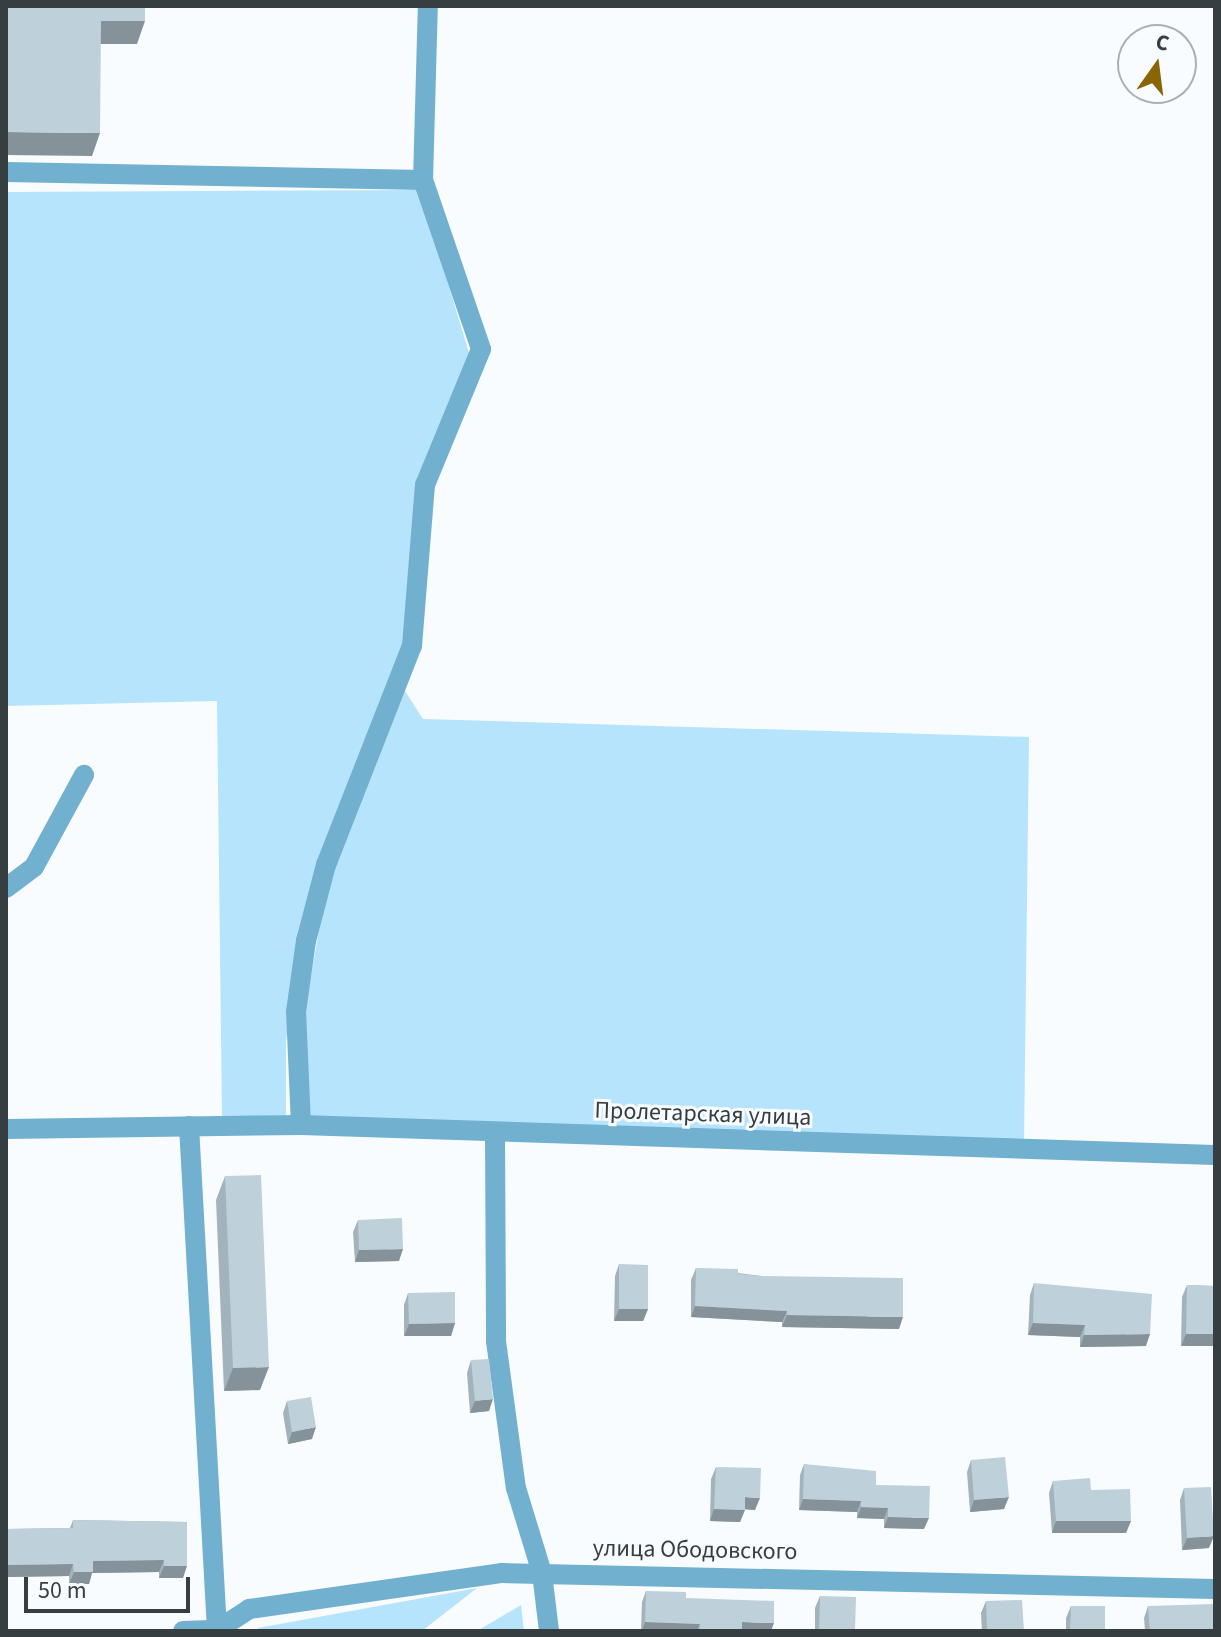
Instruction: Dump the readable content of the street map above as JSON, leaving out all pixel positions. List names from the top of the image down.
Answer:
{
  "streets": {
    "street": ["Пролетарская улица", "улица Ободовского"]
  },
  "scale_bar": "50 m",
  "north": "top"
}
